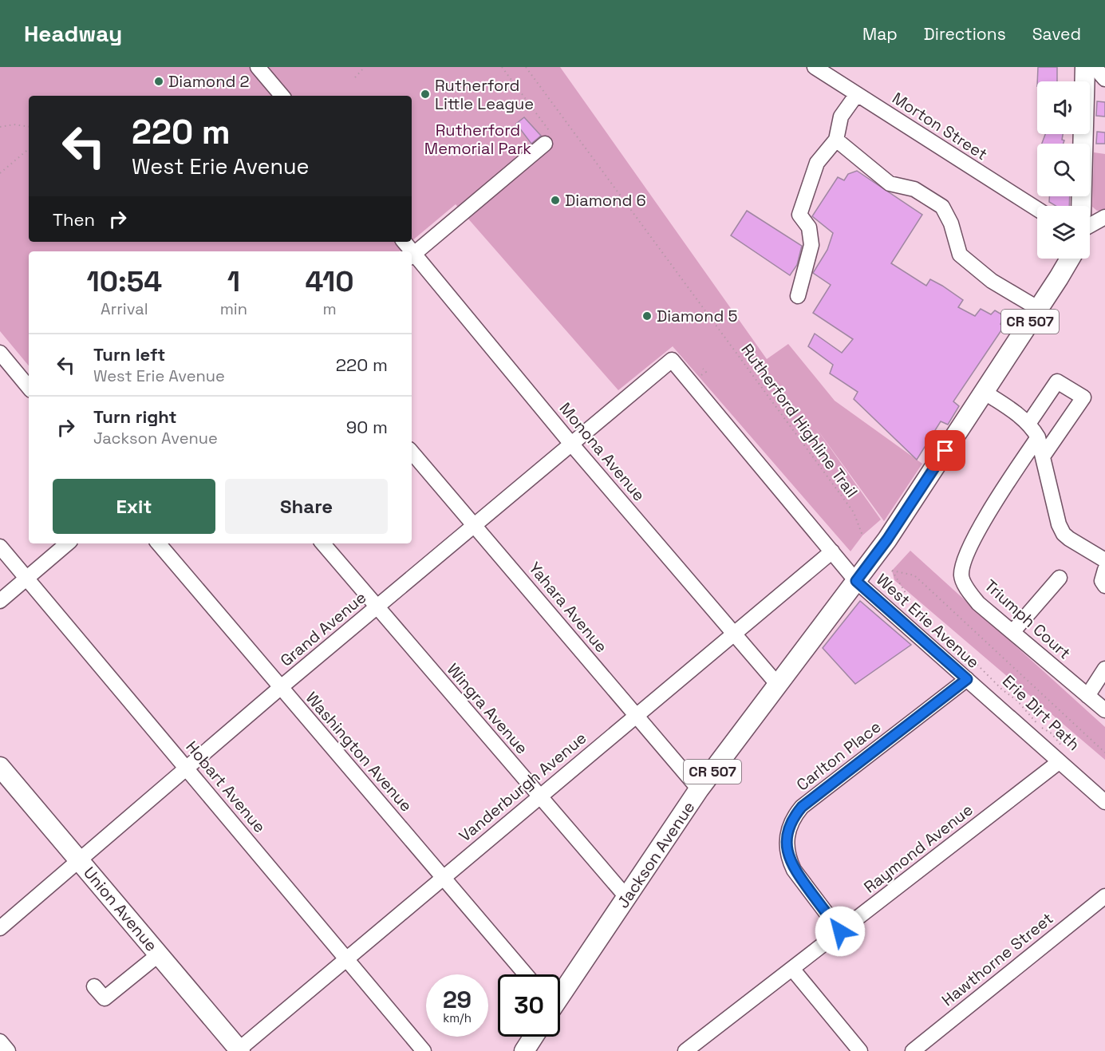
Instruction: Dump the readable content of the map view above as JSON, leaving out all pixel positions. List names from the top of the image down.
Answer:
{
  "streets": {
    "main road": ["CR 507", "Jackson Avenue", "Union Avenue"],
    "street": [
      "Morton Street",
      "Monona Avenue",
      "Yahara Avenue",
      "Triumph Court",
      "West Erie Avenue",
      "Grand Avenue",
      "Wingra Avenue",
      "Washington Avenue",
      "Carlton Place",
      "Hobart Avenue",
      "Vanderburgh Avenue",
      "Raymond Avenue",
      "Hawthorne Street"
    ],
    "path": ["Rutherford Highline Trail", "Erie Dirt Path"]
  },
  "crossings": [
    ["CR 507", "Jackson Avenue"],
    ["Monona Avenue", "Grand Avenue"],
    ["Monona Avenue", "Vanderburgh Avenue"],
    ["Monona Avenue", "Jackson Avenue"],
    ["Yahara Avenue", "Grand Avenue"],
    ["Yahara Avenue", "Vanderburgh Avenue"],
    ["Yahara Avenue", "Jackson Avenue"],
    ["West Erie Avenue", "Grand Avenue"],
    ["West Erie Avenue", "Carlton Place"],
    ["West Erie Avenue", "Vanderburgh Avenue"],
    ["West Erie Avenue", "Raymond Avenue"],
    ["West Erie Avenue", "Jackson Avenue"],
    ["Grand Avenue", "Wingra Avenue"],
    ["Grand Avenue", "Washington Avenue"],
    ["Grand Avenue", "Hobart Avenue"],
    ["Grand Avenue", "Union Avenue"],
    ["Wingra Avenue", "Vanderburgh Avenue"],
    ["Wingra Avenue", "Jackson Avenue"],
    ["Washington Avenue", "Vanderburgh Avenue"],
    ["Carlton Place", "Raymond Avenue"],
    ["Hobart Avenue", "Vanderburgh Avenue"],
    ["Vanderburgh Avenue", "Union Avenue"]
  ],
  "parks": ["Rutherford Memorial Park"],
  "places": [
    "Diamond 2",
    "Rutherford Little League",
    "Diamond 6",
    "Diamond 5"
  ],
  "page": {
    "header": "Headway",
    "nav": ["Map", "Directions", "Saved"],
    "turn": ["220 m", "West Erie Avenue"],
    "then": "Then",
    "eta": [
      "10:54",
      "Arrival",
      "1",
      "min",
      "410",
      "m"
    ],
    "list": [
      {
        "name": "Turn left",
        "note": "West Erie Avenue",
        "value": "220 m"
      },
      {
        "name": "Turn right",
        "note": "Jackson Avenue",
        "value": "90 m"
      }
    ],
    "buttons": ["Exit", "Share"],
    "speed": "29 km/h",
    "limit": "30"
  }
}
